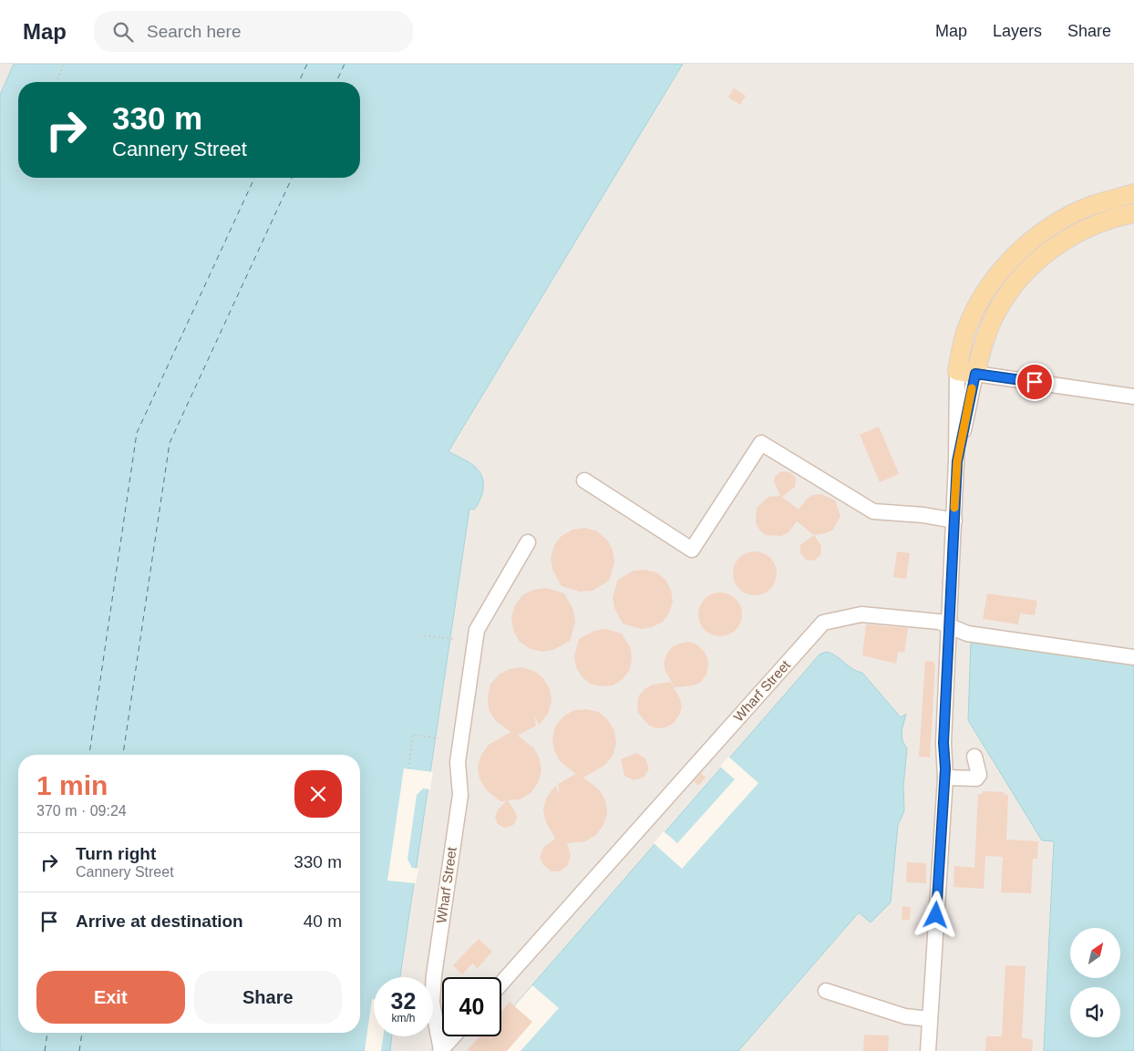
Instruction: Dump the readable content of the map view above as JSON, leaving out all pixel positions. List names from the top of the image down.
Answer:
{
  "streets": {
    "street": ["Wharf Street"]
  },
  "north": "top right",
  "page": {
    "header": "Map",
    "search": "Search here",
    "nav": ["Map", "Layers", "Share"],
    "turn": ["330 m", "Cannery Street"],
    "heading": ["1 min", "370 m · 09:24"],
    "list": [
      {
        "name": "Turn right",
        "note": "Cannery Street",
        "value": "330 m"
      },
      {
        "name": "Arrive at destination",
        "value": "40 m"
      }
    ],
    "buttons": ["Exit", "Share"],
    "speed": "32 km/h",
    "limit": "40"
  }
}
